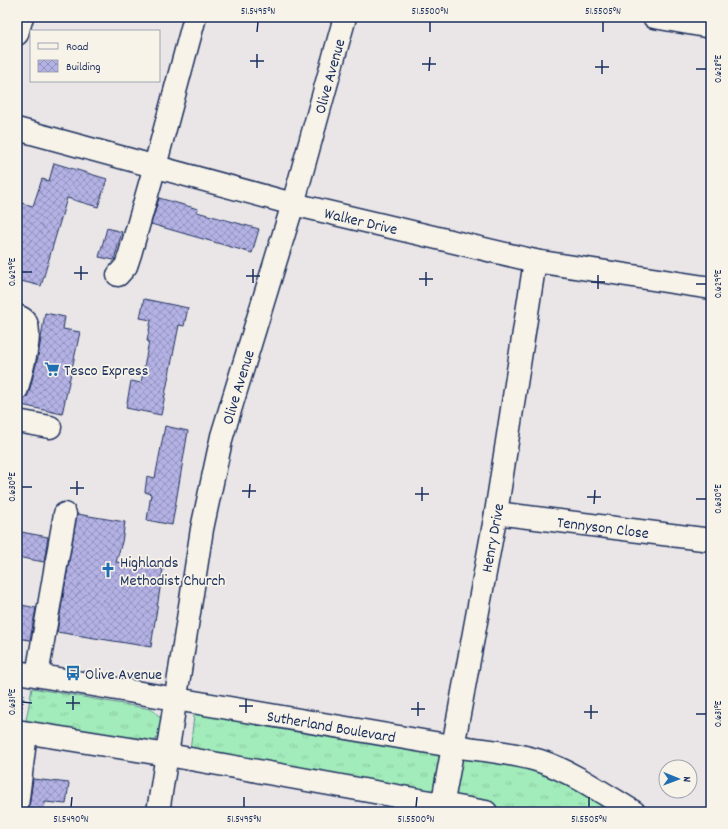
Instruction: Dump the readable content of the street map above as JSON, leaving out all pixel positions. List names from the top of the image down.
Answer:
{
  "streets": {
    "street": [
      "Olive Avenue",
      "Walker Drive",
      "Tennyson Close",
      "Henry Drive",
      "Sutherland Boulevard"
    ]
  },
  "crossings": [
    ["Olive Avenue", "Walker Drive"],
    ["Olive Avenue", "Sutherland Boulevard"],
    ["Walker Drive", "Henry Drive"],
    ["Tennyson Close", "Henry Drive"],
    ["Henry Drive", "Sutherland Boulevard"]
  ],
  "places": {
    "supermarket": ["Tesco Express"],
    "church": ["Highlands Methodist Church"],
    "bus stop": ["Olive Avenue"]
  },
  "legend": ["Road", "Building"],
  "north": "right",
  "coordinates": [
    "51.5495°N",
    "51.5500°N",
    "51.5505°N",
    "0.628°E",
    "0.629°E",
    "0.630°E",
    "0.631°E",
    "51.5490°N"
  ]
}
